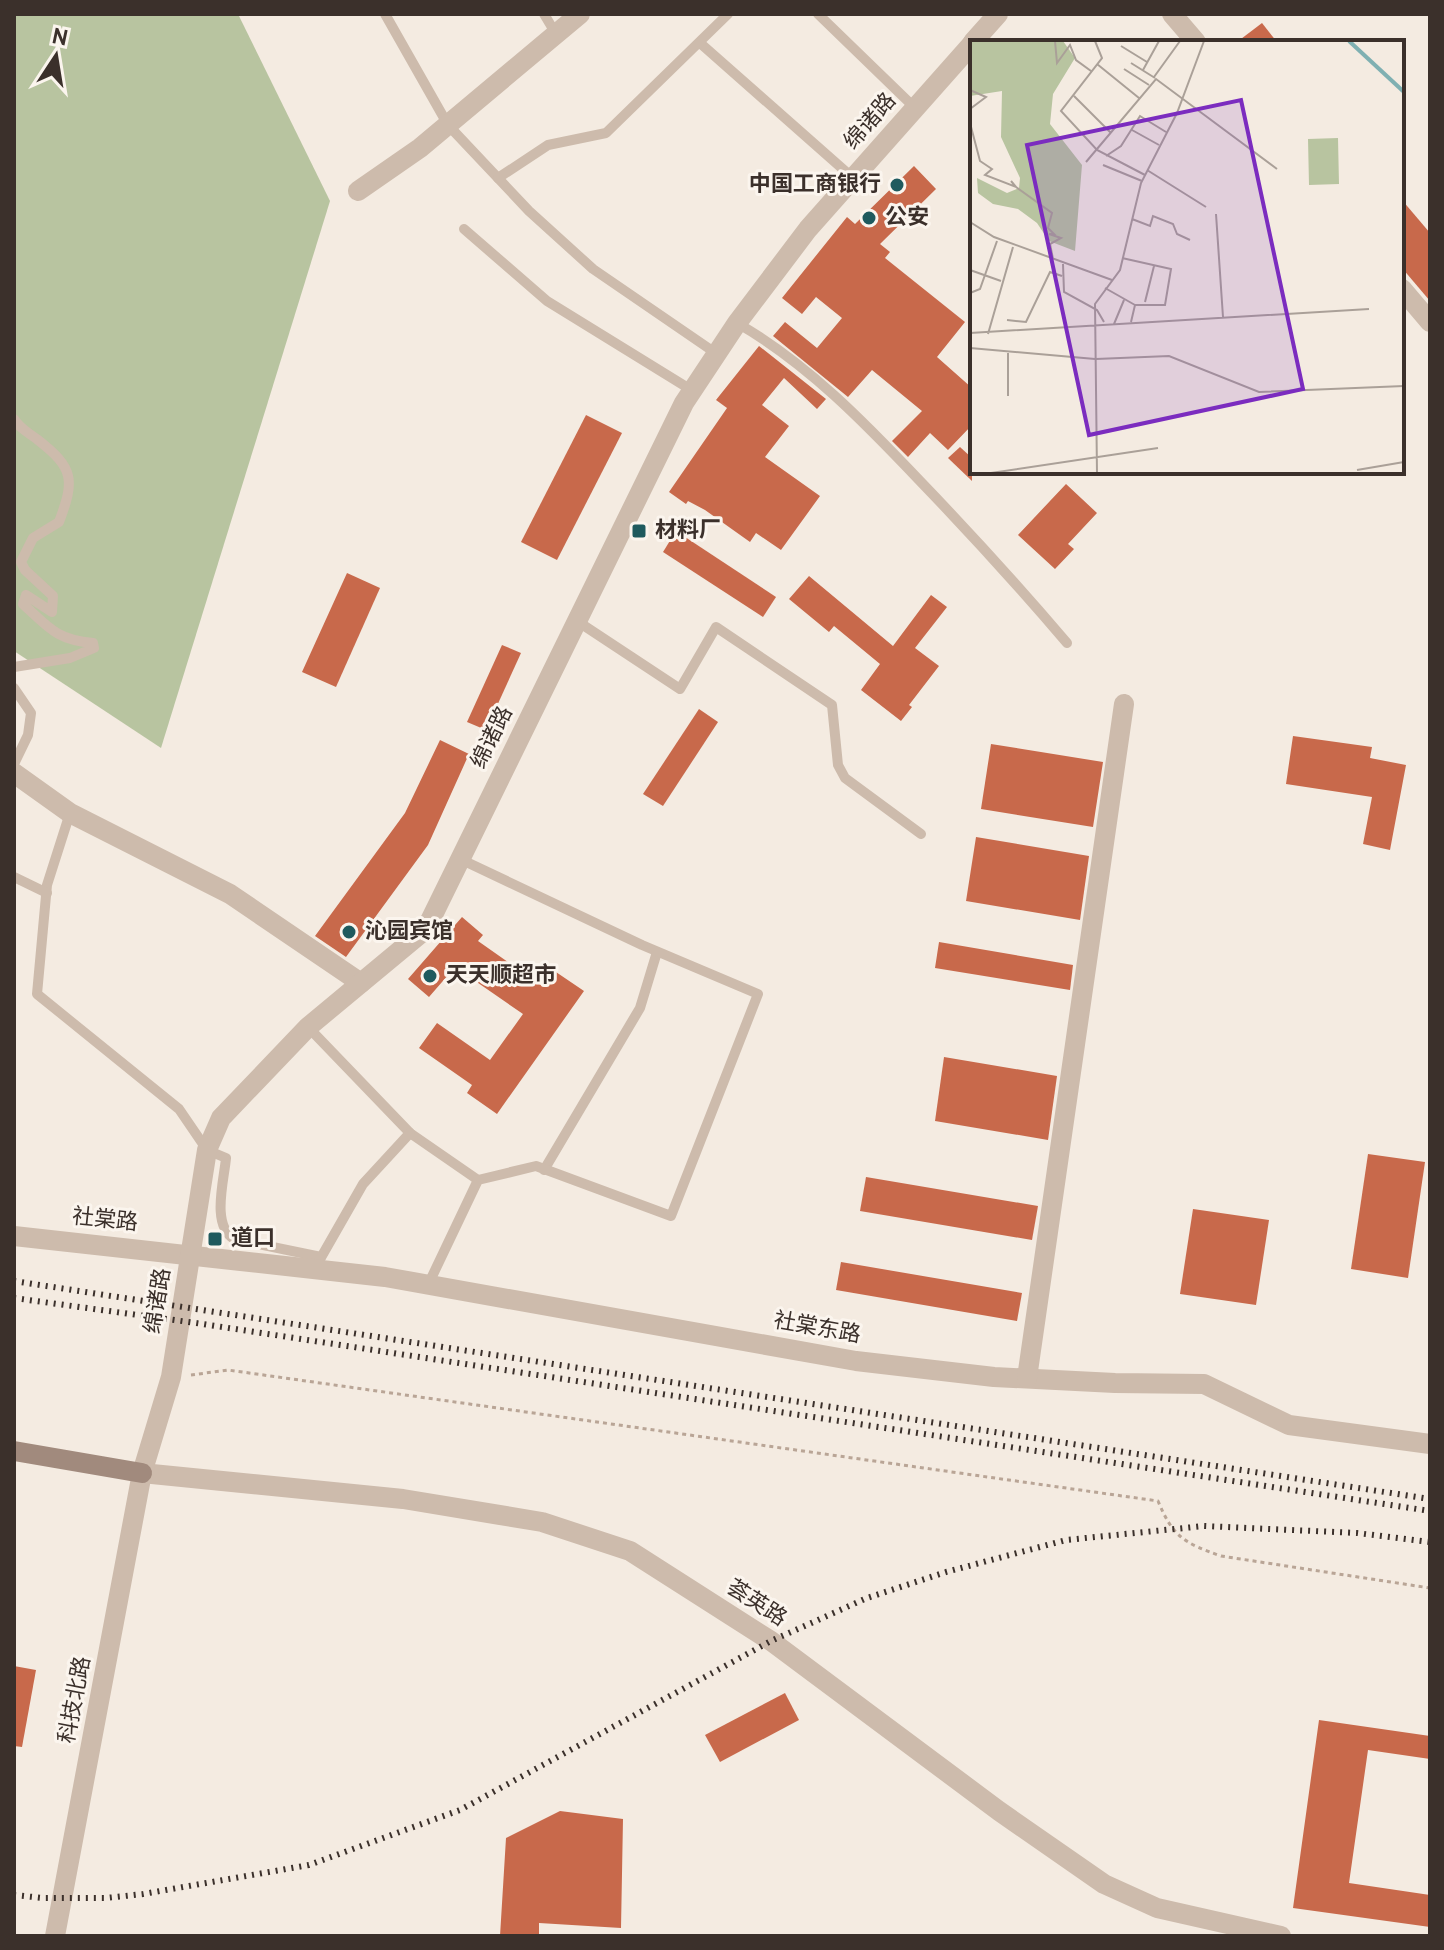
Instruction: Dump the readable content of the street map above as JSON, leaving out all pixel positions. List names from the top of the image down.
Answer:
{
  "streets": {
    "street": [
      "绵诸路",
      "社棠路",
      "社棠东路",
      "荟英路",
      "科技北路"
    ]
  },
  "crossings": [
    ["绵诸路", "社棠路"],
    ["绵诸路", "社棠东路"],
    ["绵诸路", "荟英路"],
    ["绵诸路", "科技北路"],
    ["社棠路", "社棠东路"],
    ["荟英路", "科技北路"]
  ],
  "places": {
    "other": [
      "中国工商银行",
      "公安",
      "沁园宾馆",
      "天天顺超市"
    ],
    "transit": ["材料厂", "道口"]
  },
  "north": "top"
}
